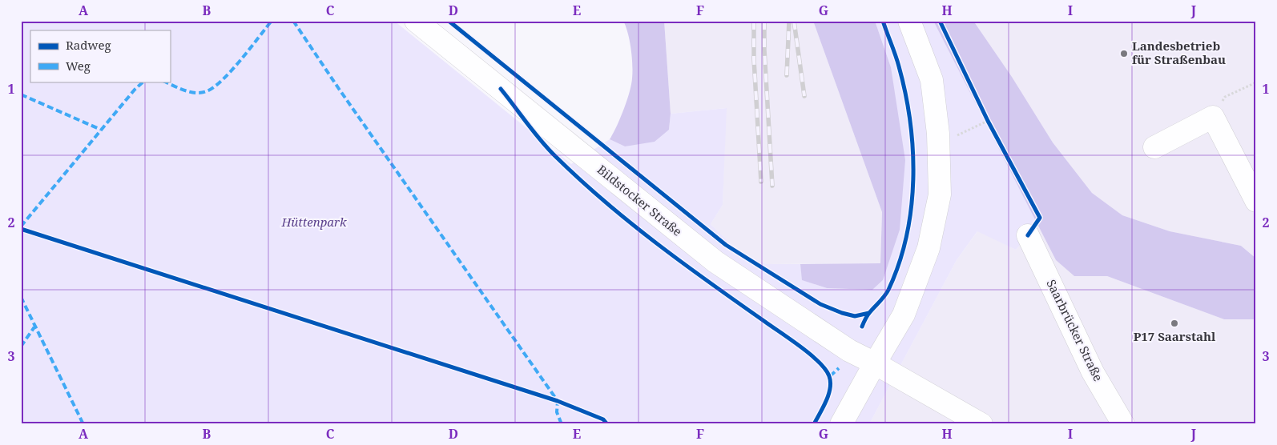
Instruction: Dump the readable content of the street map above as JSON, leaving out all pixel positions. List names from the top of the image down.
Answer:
{
  "streets": {
    "main road": ["Bildstocker Straße", "Saarbrücker Straße"]
  },
  "parks": ["Hüttenpark"],
  "places": ["Landesbetrieb für Straßenbau", "P17 Saarstahl"],
  "legend": ["Radweg", "Weg"],
  "grid": {
    "columns": [
      "A",
      "B",
      "C",
      "D",
      "E",
      "F",
      "G",
      "H",
      "I",
      "J"
    ],
    "rows": ["1", "2", "3"]
  }
}
